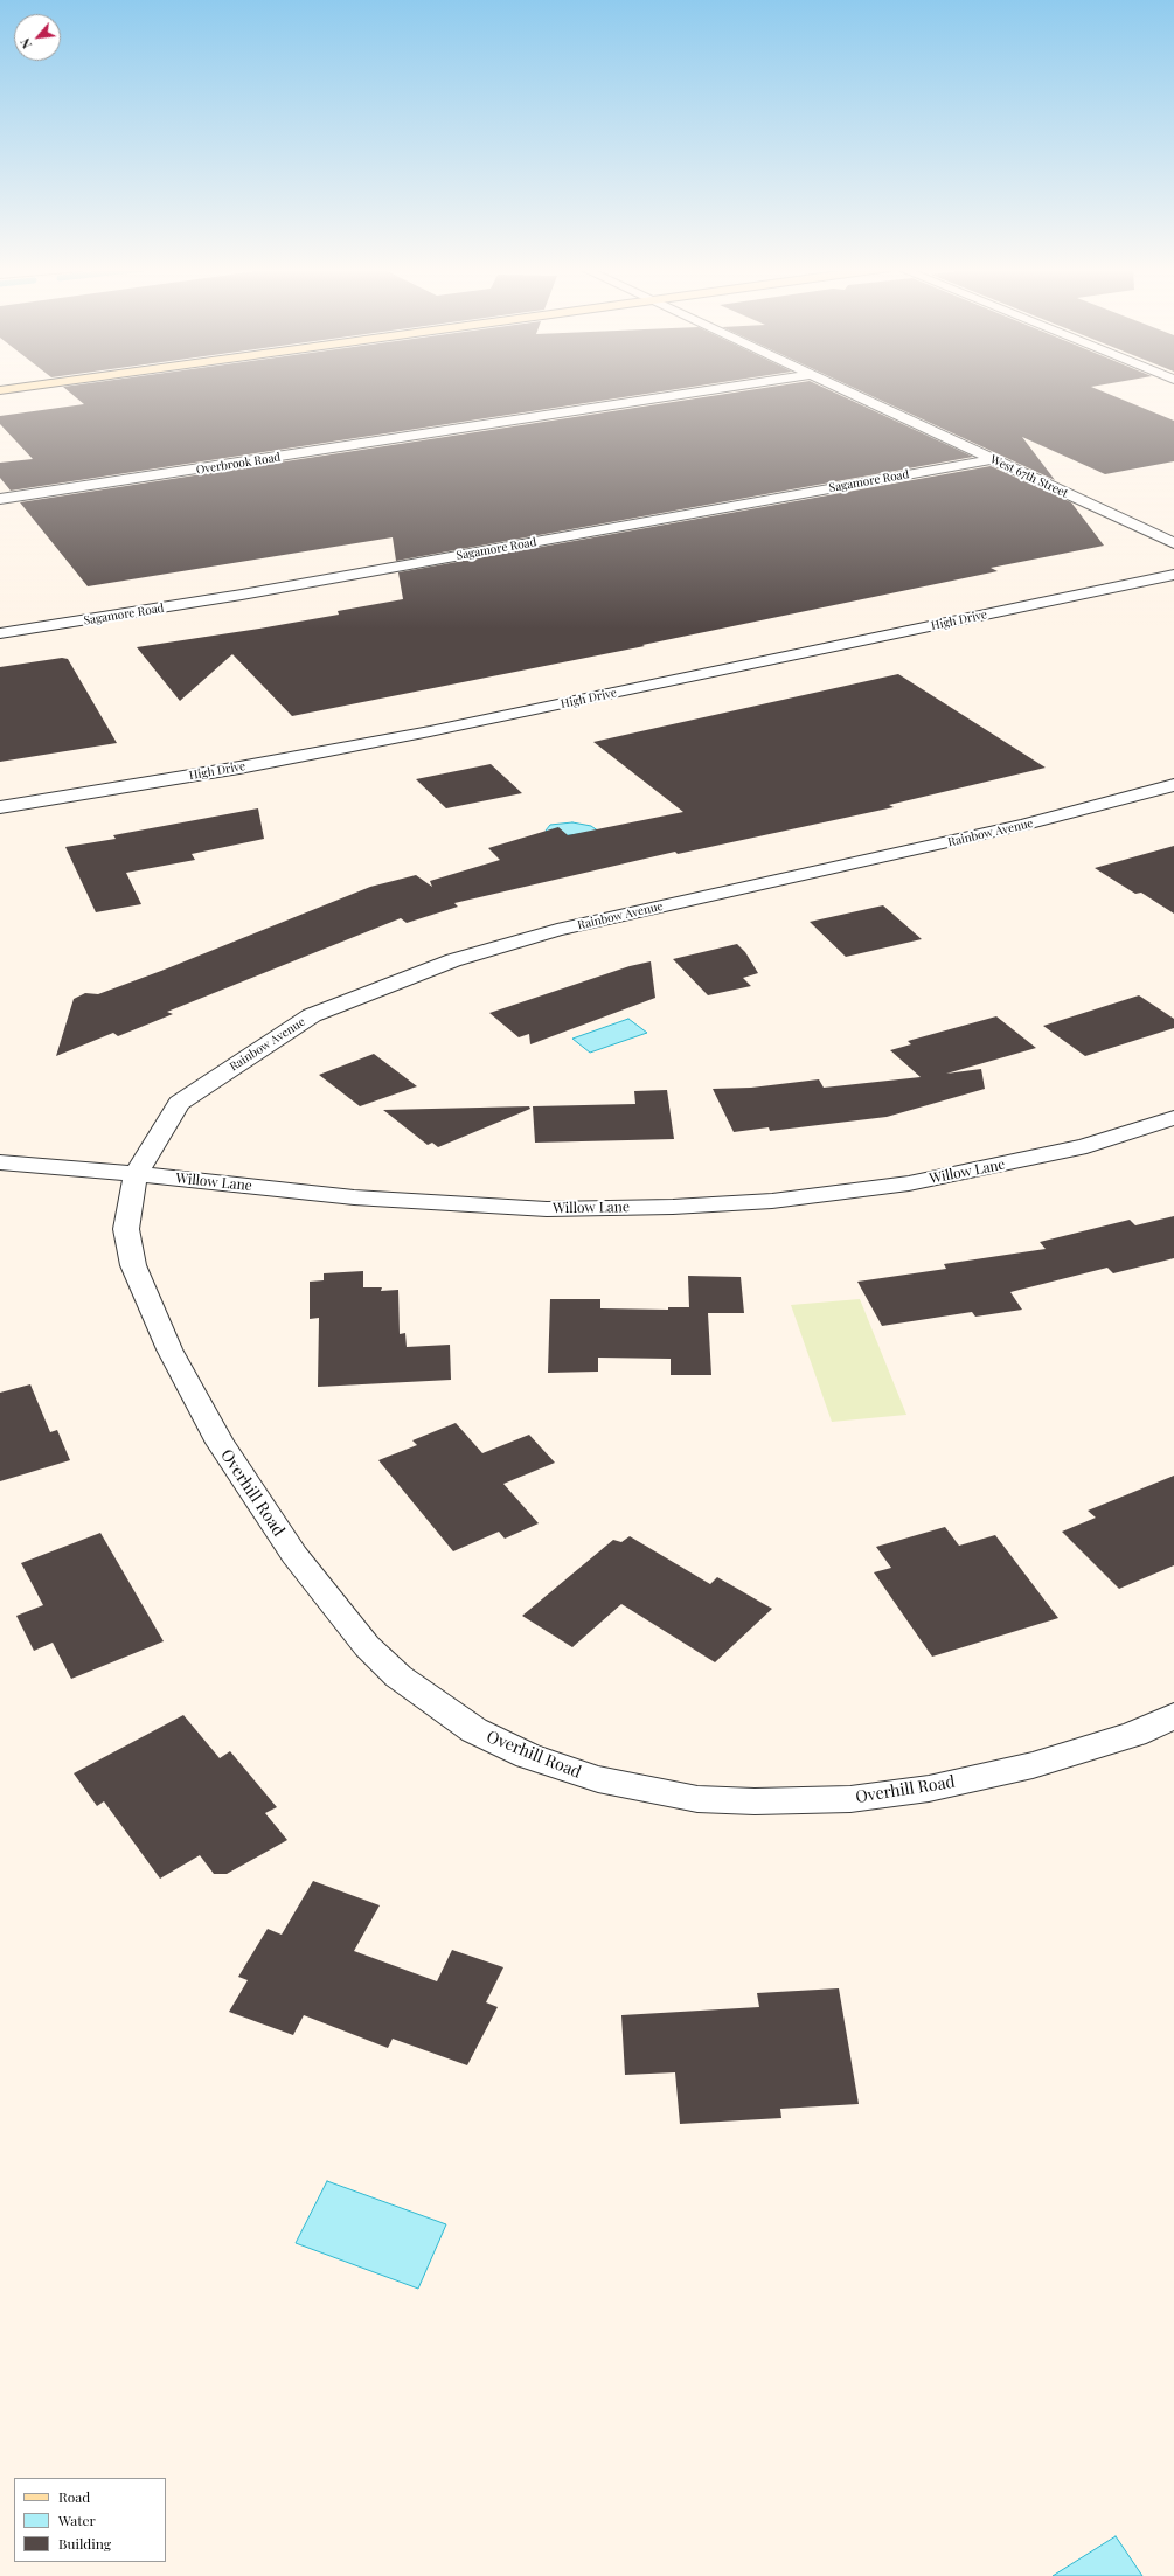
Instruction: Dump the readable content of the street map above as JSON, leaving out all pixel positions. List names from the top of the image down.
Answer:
{
  "streets": {
    "street": [
      "Overbrook Road",
      "West 67th Street",
      "Sagamore Road",
      "High Drive",
      "Rainbow Avenue",
      "Willow Lane",
      "Overhill Road"
    ]
  },
  "crossings": [
    ["West 67th Street", "Sagamore Road"],
    ["Rainbow Avenue", "Willow Lane"],
    ["Rainbow Avenue", "Overhill Road"],
    ["Willow Lane", "Overhill Road"]
  ],
  "legend": ["Road", "Water", "Building"],
  "north": "bottom left"
}
